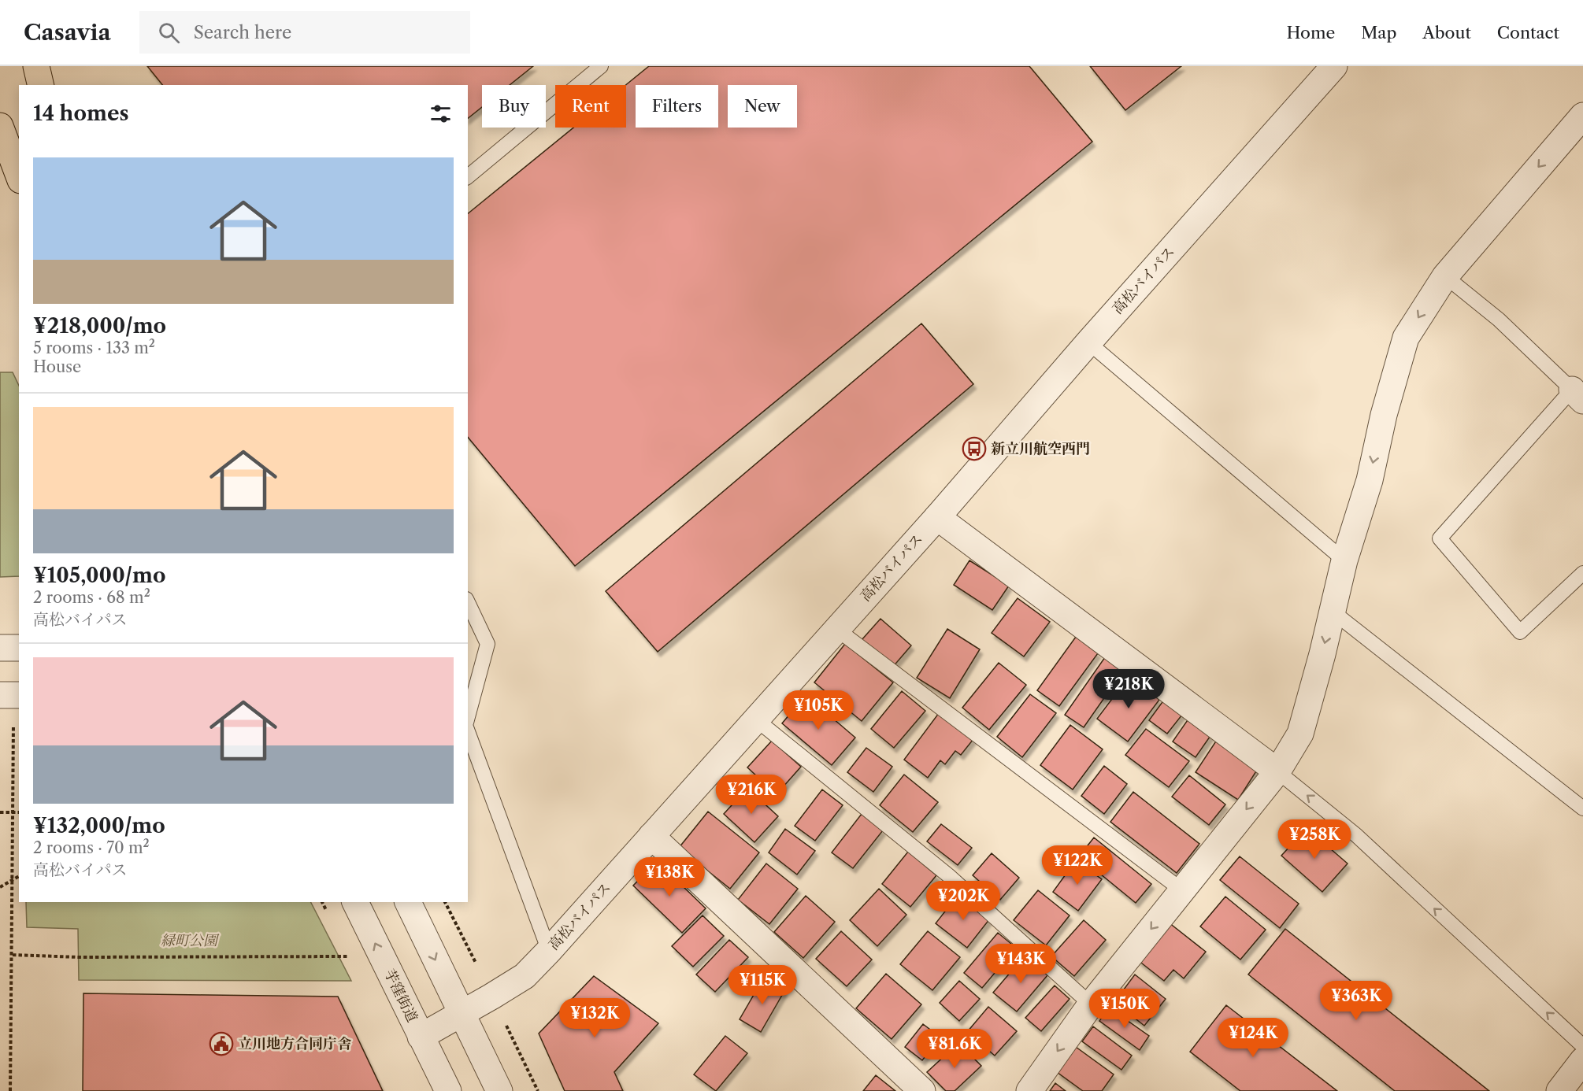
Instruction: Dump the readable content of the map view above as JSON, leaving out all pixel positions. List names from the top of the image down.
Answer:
{
  "streets": {
    "street": ["高松バイパス", "芋窪街道"]
  },
  "crossings": [
    ["高松バイパス", "芋窪街道"]
  ],
  "parks": ["緑町公園"],
  "places": {
    "bus stop": ["新立川航空西門"],
    "public building": ["立川地方合同庁舎"]
  },
  "page": {
    "header": "Casavia",
    "search": "Search here",
    "nav": [
      "Home",
      "Map",
      "About",
      "Contact"
    ],
    "chip": [
      "Buy",
      "Rent",
      "Filters",
      "New"
    ],
    "heading": "14 homes",
    "list": [
      {
        "name": "¥218,000/mo",
        "note": "5 rooms · 133 m² · House"
      },
      {
        "name": "¥105,000/mo",
        "note": "2 rooms · 68 m² · 高松バイパス"
      },
      {
        "name": "¥132,000/mo",
        "note": "2 rooms · 70 m² · 高松バイパス"
      }
    ],
    "price": [
      "¥218K",
      "¥105K",
      "¥216K",
      "¥258K",
      "¥122K",
      "¥138K",
      "¥202K",
      "¥143K",
      "¥115K",
      "¥363K",
      "¥150K",
      "¥132K",
      "¥124K",
      "¥81.6K"
    ]
  }
}
